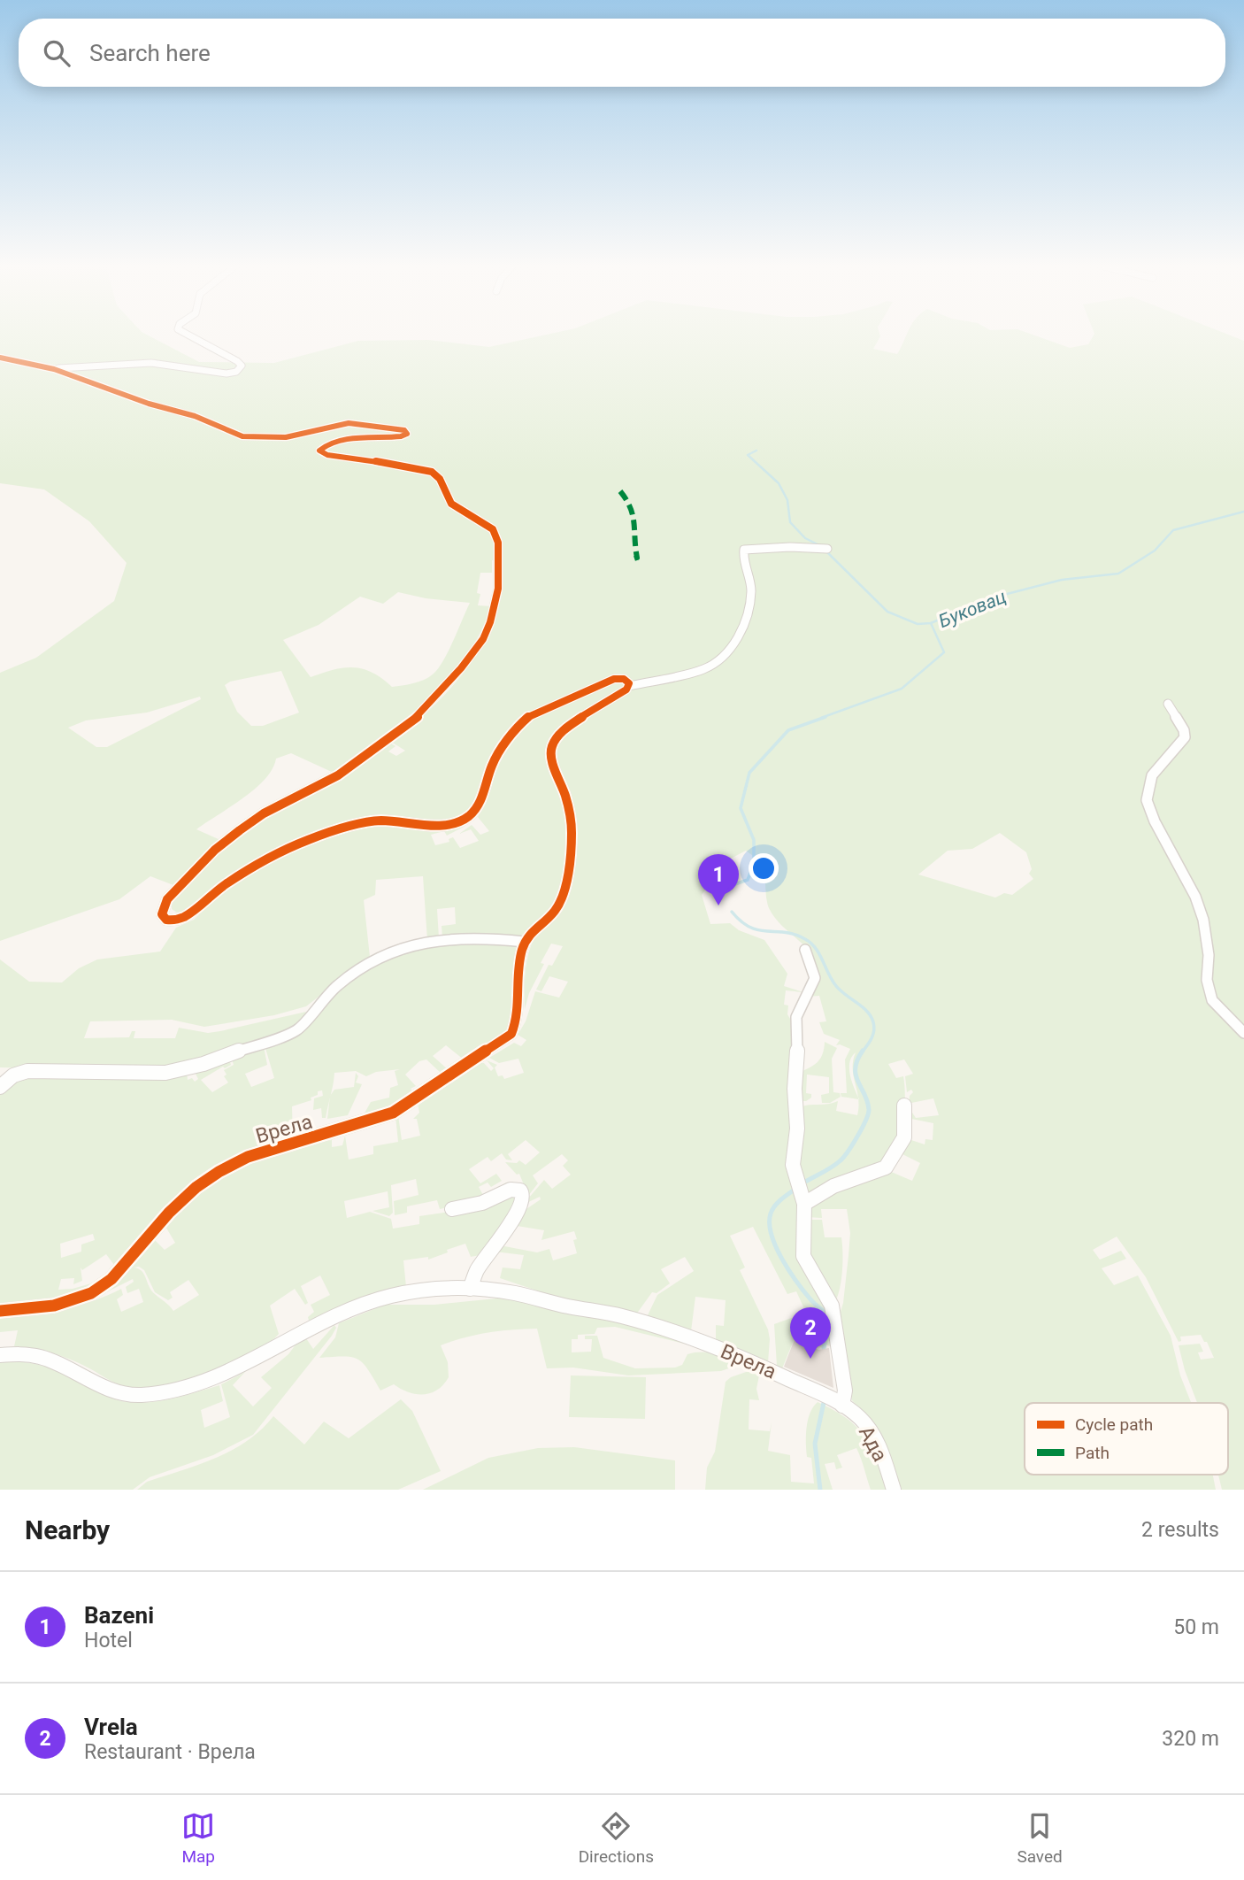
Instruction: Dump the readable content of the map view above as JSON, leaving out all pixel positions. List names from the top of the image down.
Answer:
{
  "streets": {
    "street": ["Врела", "Ада"]
  },
  "crossings": [
    ["Врела", "Ада"]
  ],
  "water": ["Буковац"],
  "legend": ["Cycle path", "Path"],
  "page": {
    "search": "Search here",
    "pins": ["1", "2"],
    "heading": ["Nearby", "2 results"],
    "list": [
      {
        "mark": "1",
        "name": "Bazeni",
        "note": "Hotel",
        "value": "50 m"
      },
      {
        "mark": "2",
        "name": "Vrela",
        "note": "Restaurant · Врела",
        "value": "320 m"
      }
    ],
    "nav": ["Map", "Directions", "Saved"]
  }
}
